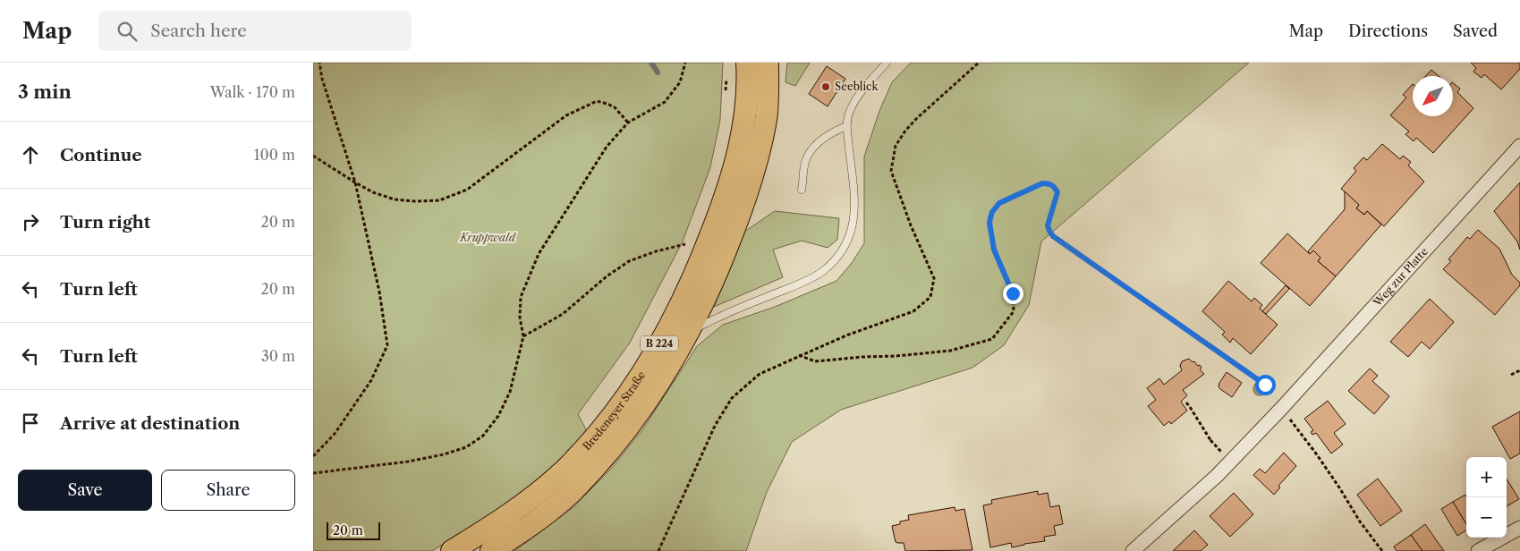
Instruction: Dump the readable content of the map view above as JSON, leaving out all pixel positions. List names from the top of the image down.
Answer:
{
  "streets": {
    "main road": ["B 224", "Bredeneyer Straße"],
    "street": ["Weg zur Platte"]
  },
  "parks": ["Kruppwald"],
  "places": ["Seeblick"],
  "scale_bar": "20 m",
  "north": "bottom left",
  "page": {
    "header": "Map",
    "search": "Search here",
    "nav": ["Map", "Directions", "Saved"],
    "heading": ["3 min", "Walk · 170 m"],
    "list": [
      ["Continue", "100 m"],
      ["Turn right", "20 m"],
      ["Turn left", "20 m"],
      ["Turn left", "30 m"],
      "Arrive at destination"
    ],
    "buttons": ["Save", "Share"],
    "map_buttons": ["+", "−"],
    "scale": "20 m"
  }
}
